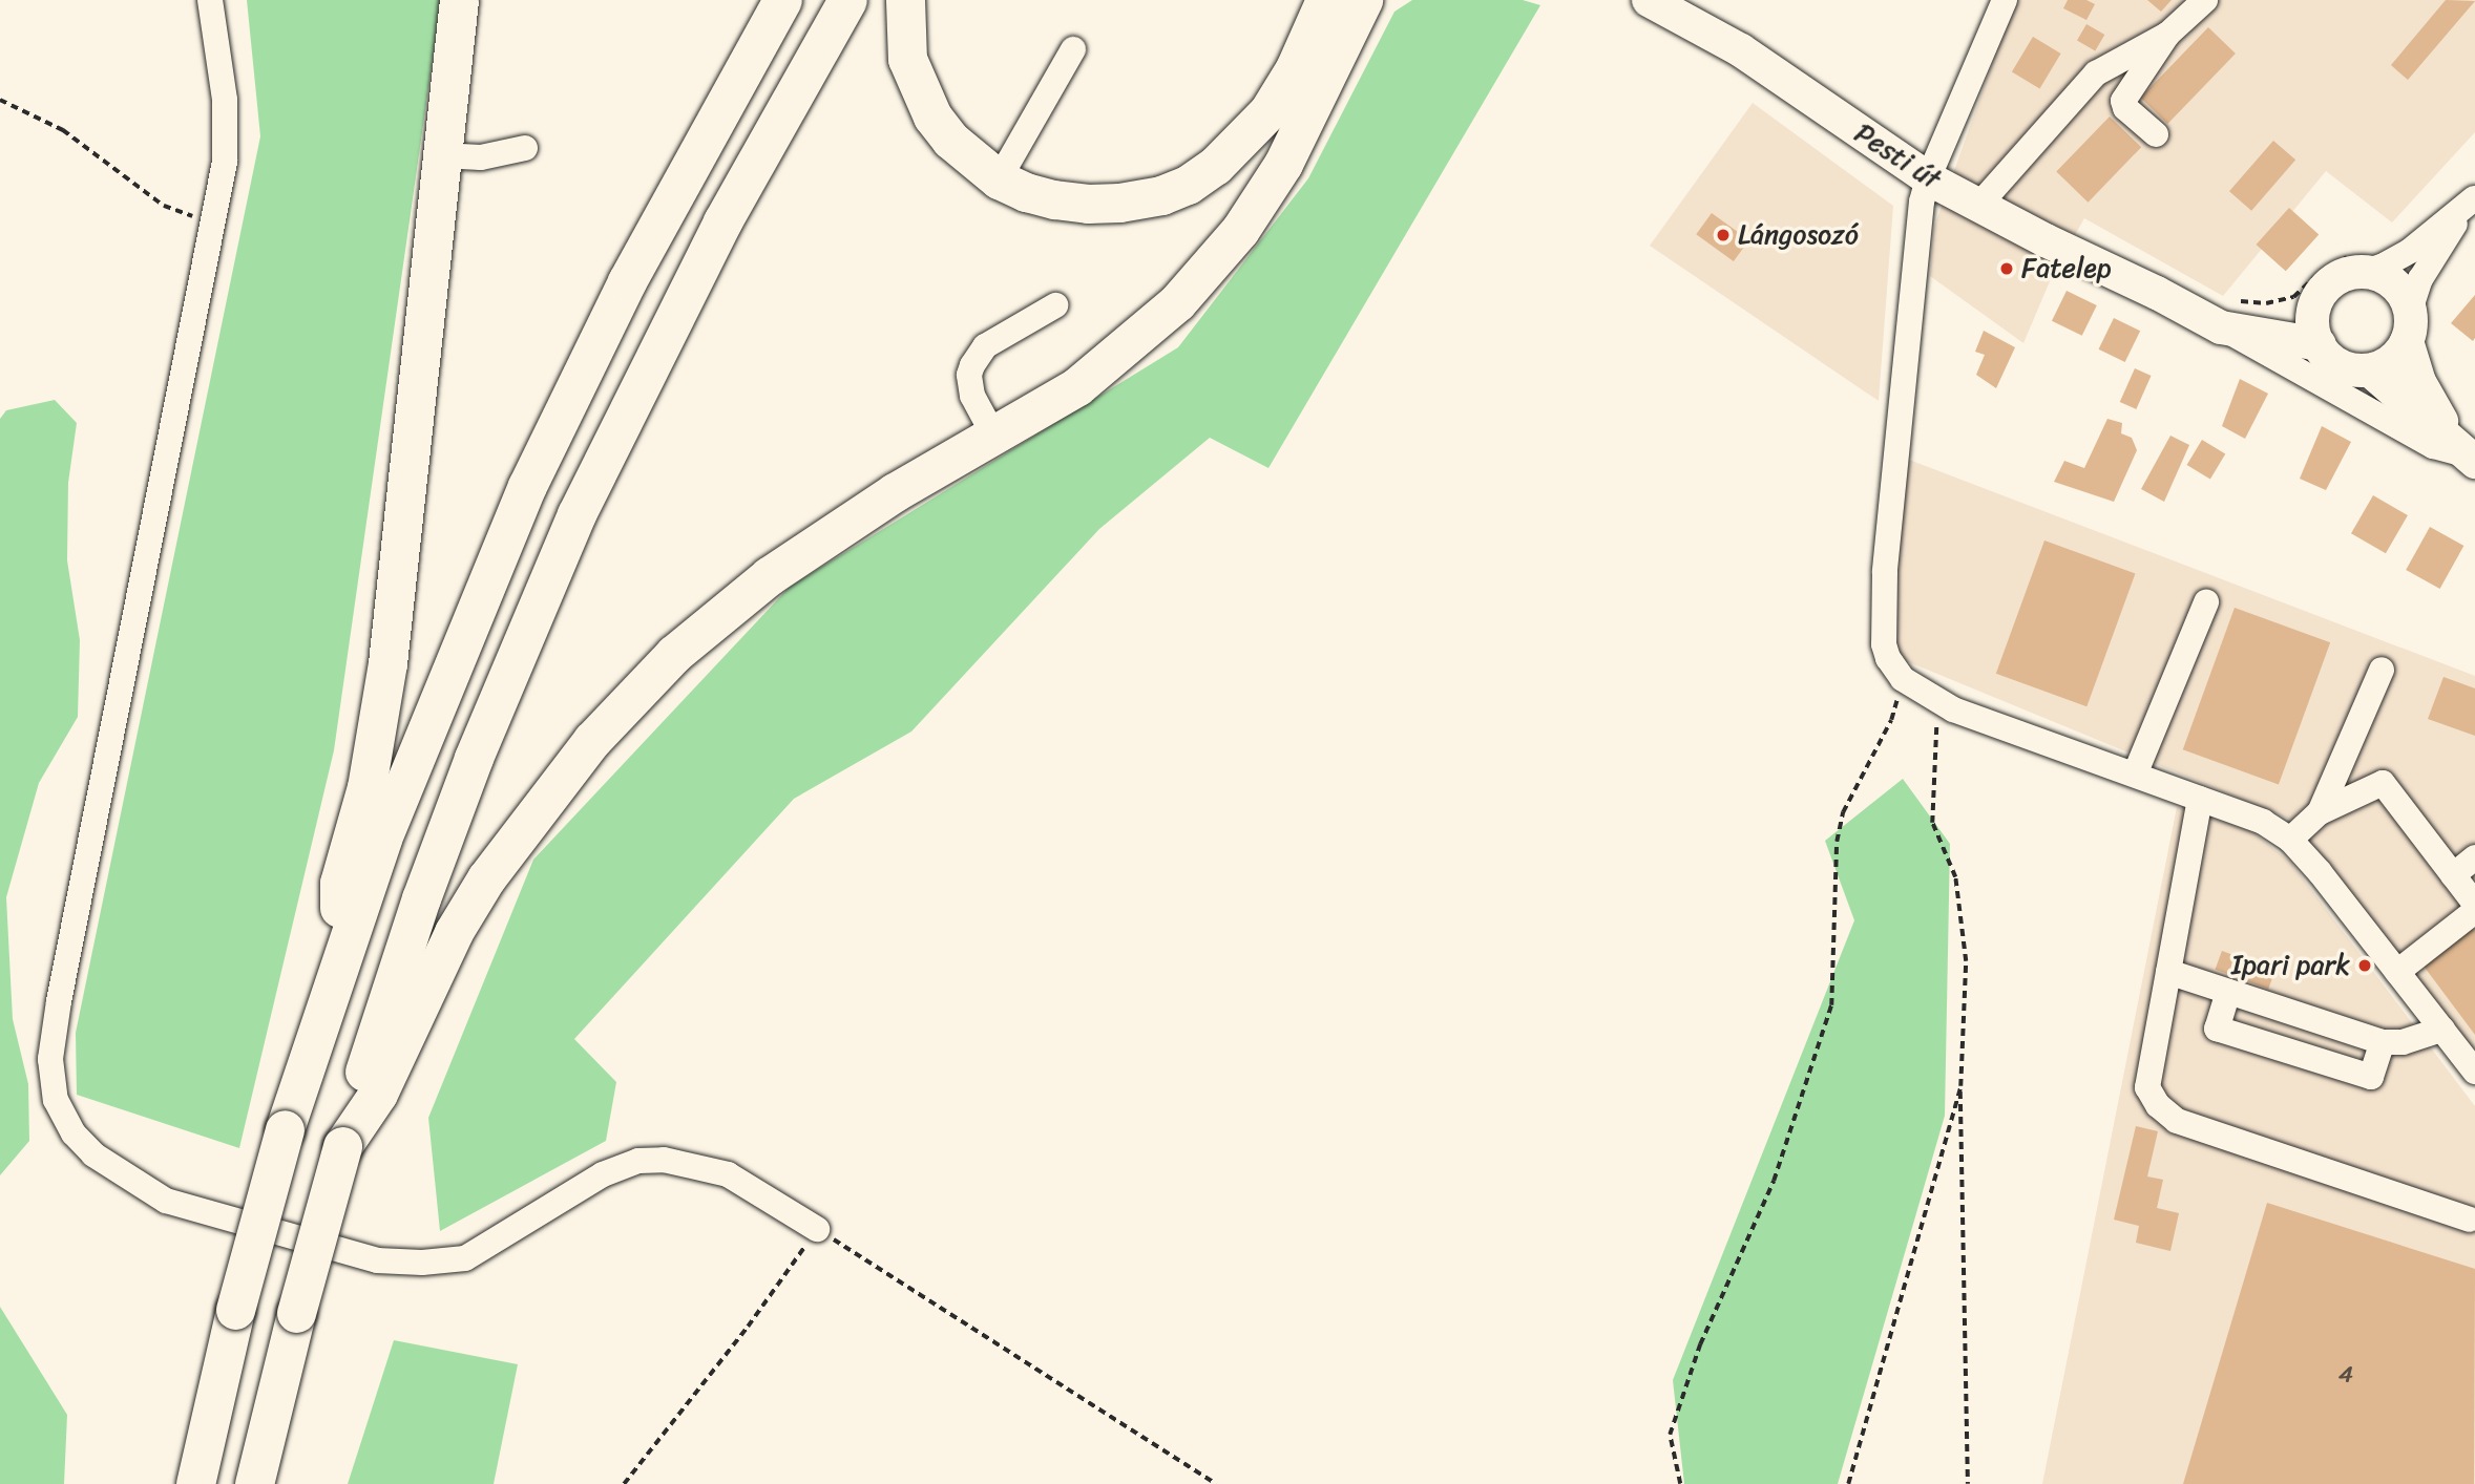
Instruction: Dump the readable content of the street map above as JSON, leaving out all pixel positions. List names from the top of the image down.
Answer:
{
  "streets": {
    "main road": ["Pesti út"]
  },
  "places": ["Lángosozó", "Fatelep", "Ipari park"],
  "house_numbers": ["4"]
}
